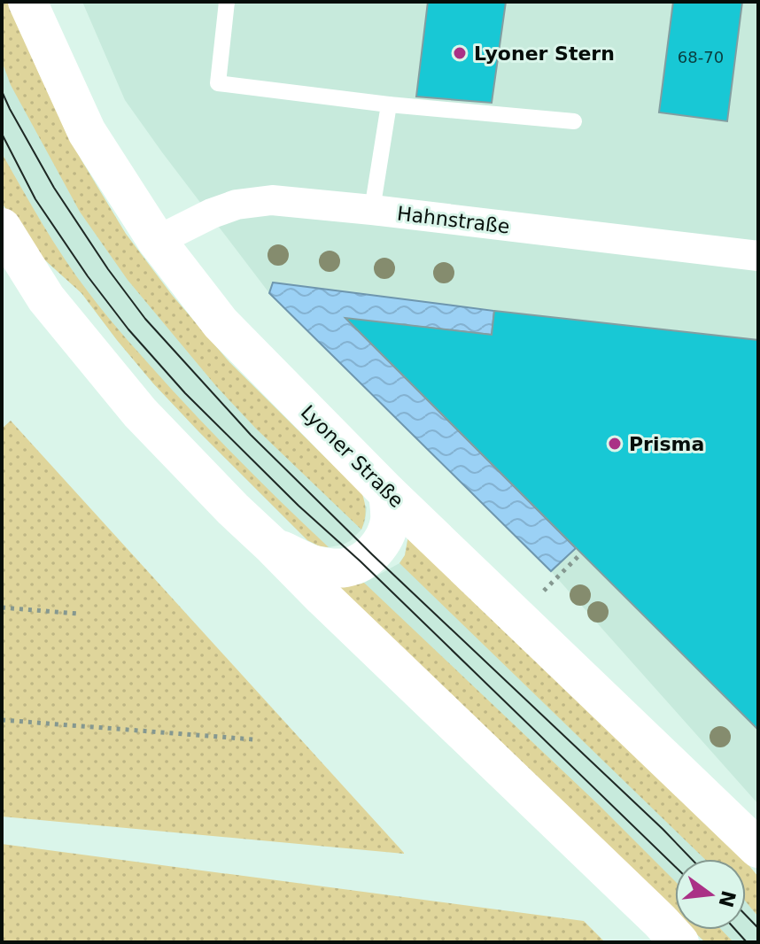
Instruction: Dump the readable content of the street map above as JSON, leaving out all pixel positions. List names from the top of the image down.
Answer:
{
  "streets": {
    "main road": ["Lyoner Straße"],
    "street": ["Hahnstraße"]
  },
  "crossings": [
    ["Hahnstraße", "Lyoner Straße"]
  ],
  "places": ["Lyoner Stern", "Prisma"],
  "house_numbers": ["68-70"],
  "north": "right"
}
